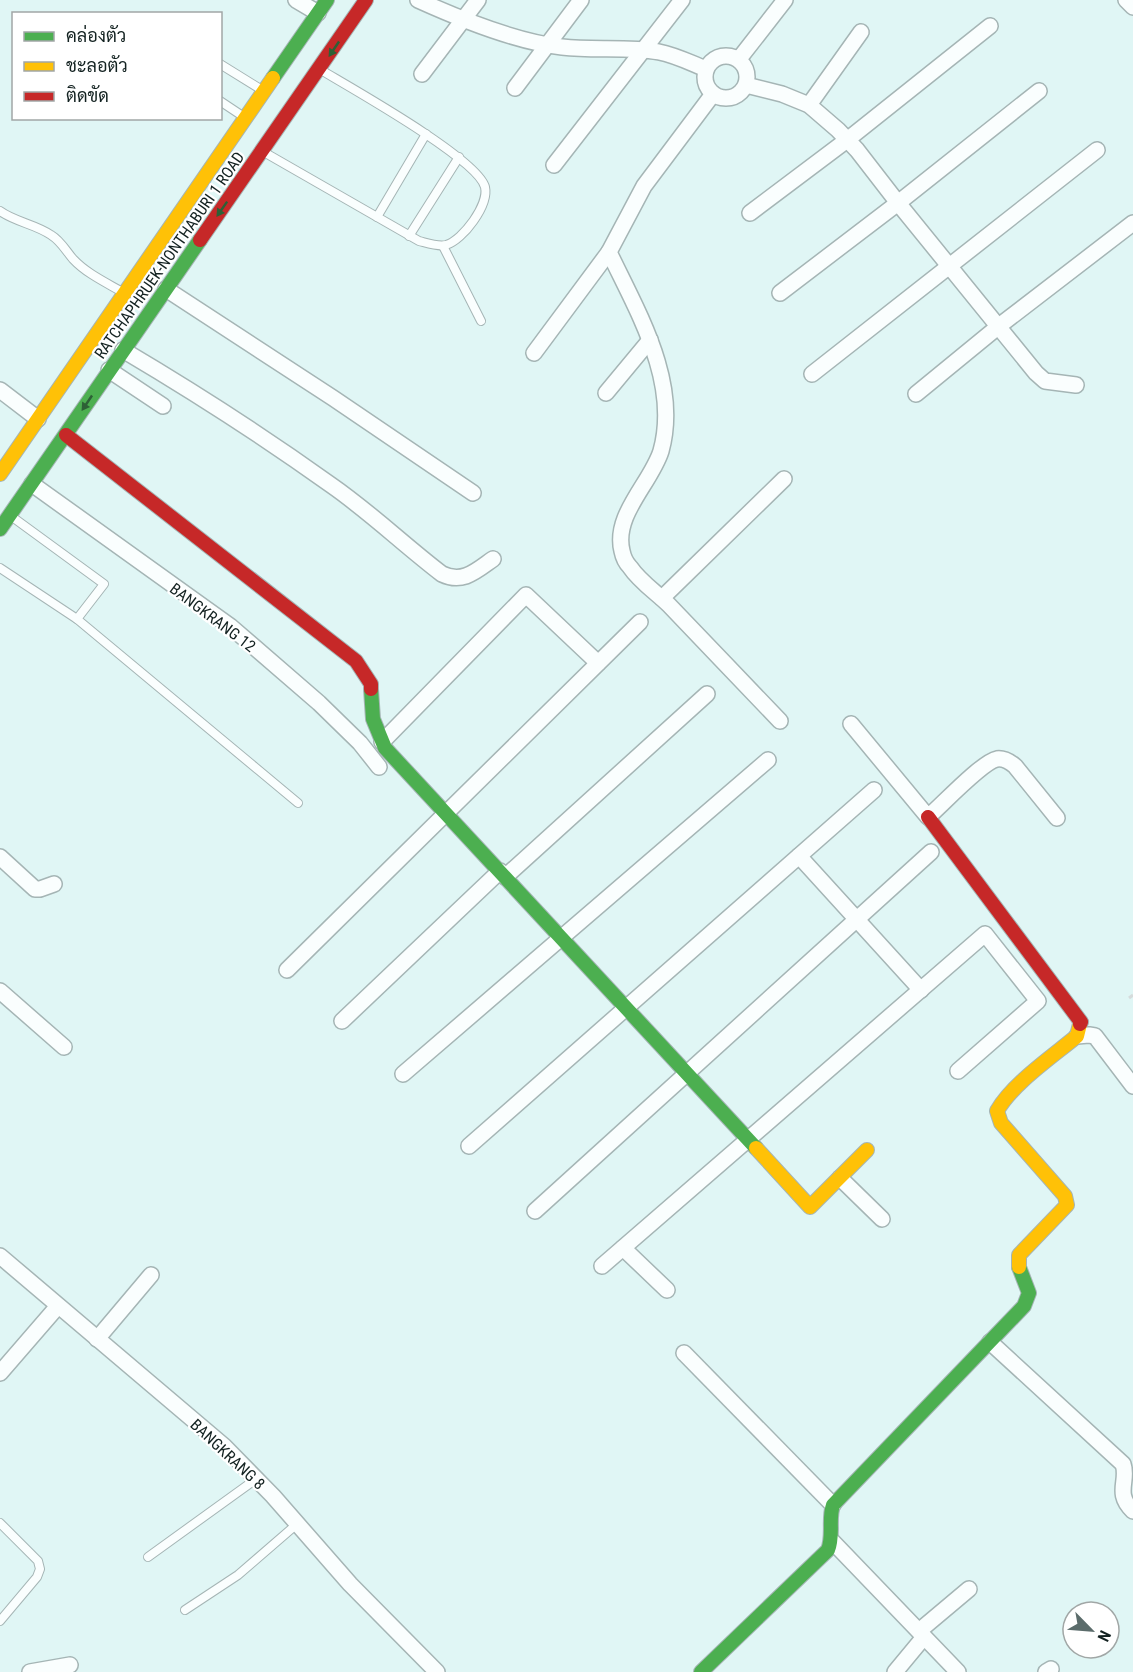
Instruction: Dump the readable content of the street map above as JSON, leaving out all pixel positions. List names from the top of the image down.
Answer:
{
  "streets": {
    "street": ["RATCHAPHRUEK-NONTHABURI 1 ROAD", "BANGKRANG 12", "BANGKRANG 8"]
  },
  "crossings": [
    ["RATCHAPHRUEK-NONTHABURI 1 ROAD", "BANGKRANG 12"]
  ],
  "legend": ["คล่องตัว", "ชะลอตัว", "ติดขัด"],
  "north": "bottom right"
}
